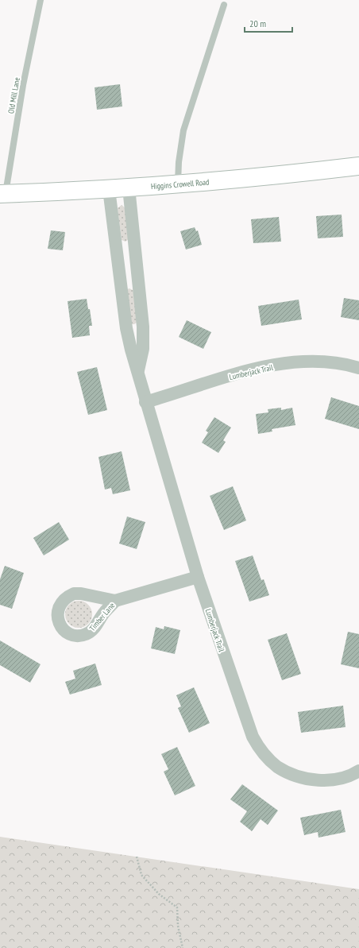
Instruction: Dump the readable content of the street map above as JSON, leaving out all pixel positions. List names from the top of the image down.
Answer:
{
  "streets": {
    "main road": ["Higgins Crowell Road"],
    "street": ["Lumberjack Trail", "Timber Lane"],
    "lane": ["Old Mill Lane"]
  },
  "crossings": [
    ["Old Mill Lane", "Higgins Crowell Road"],
    ["Higgins Crowell Road", "Lumberjack Trail"],
    ["Lumberjack Trail", "Timber Lane"]
  ],
  "scale_bar": "20 m"
}
